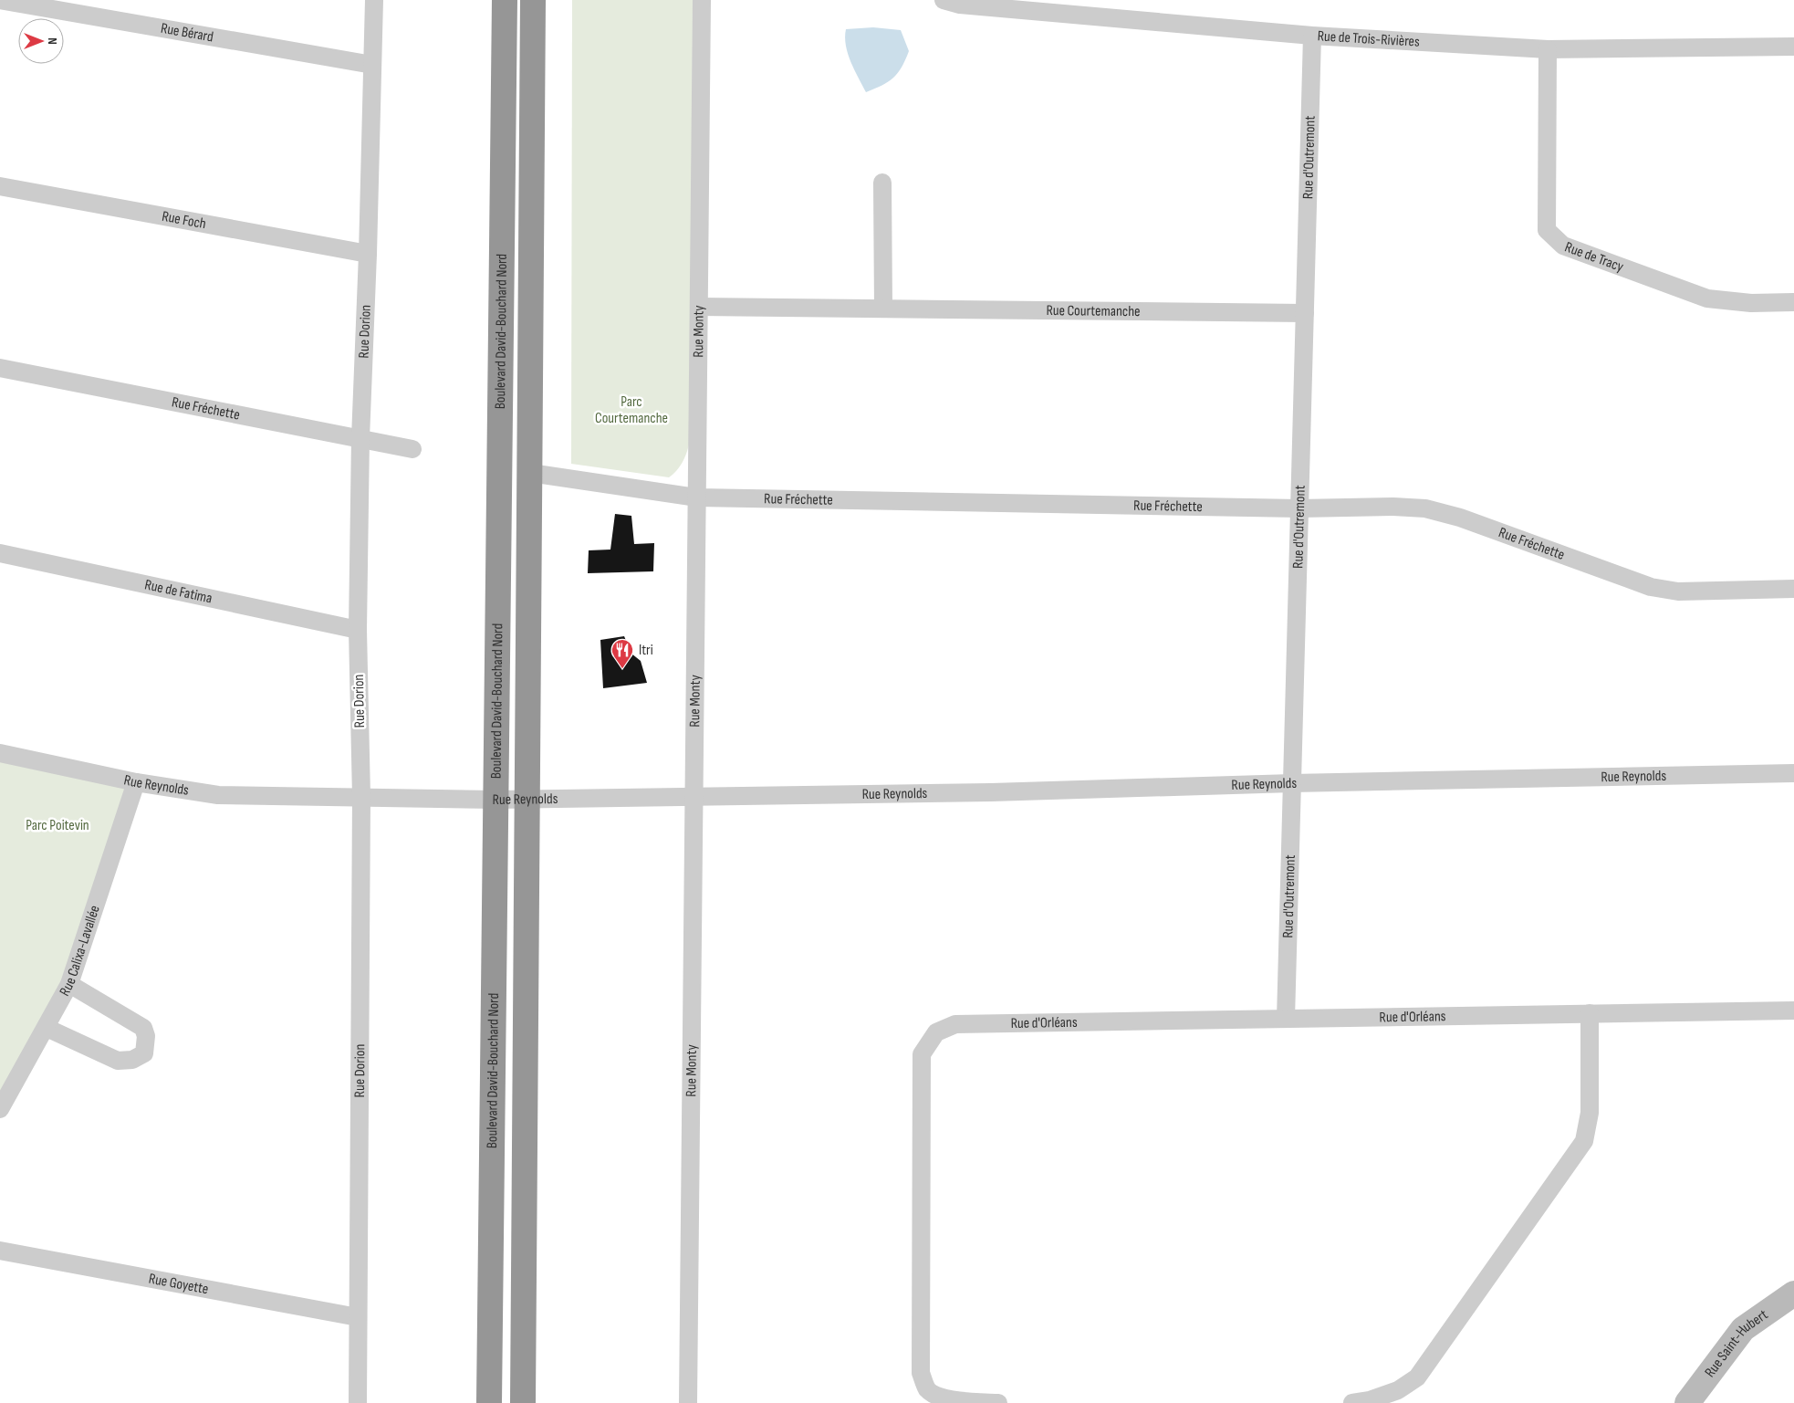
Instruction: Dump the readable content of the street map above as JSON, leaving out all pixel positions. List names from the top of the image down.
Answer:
{
  "streets": {
    "highway": ["Boulevard David-Bouchard Nord"],
    "street": [
      "Rue Bérard",
      "Rue de Trois-Rivières",
      "Rue d'Outremont",
      "Rue Foch",
      "Rue de Tracy",
      "Rue Courtemanche",
      "Rue Dorion",
      "Rue Monty",
      "Rue Fréchette",
      "Rue de Fatima",
      "Rue Reynolds",
      "Rue Calixa-Lavallée",
      "Rue d'Orléans",
      "Rue Goyette",
      "Rue Saint-Hubert"
    ]
  },
  "crossings": [
    ["Rue Bérard", "Rue Dorion"],
    ["Rue de Trois-Rivières", "Rue d'Outremont"],
    ["Rue de Trois-Rivières", "Rue de Tracy"],
    ["Rue d'Outremont", "Rue Courtemanche"],
    ["Rue d'Outremont", "Rue Fréchette"],
    ["Rue d'Outremont", "Rue Reynolds"],
    ["Rue d'Outremont", "Rue d'Orléans"],
    ["Rue Foch", "Rue Dorion"],
    ["Rue Courtemanche", "Rue Monty"],
    ["Rue Dorion", "Rue Fréchette"],
    ["Rue Dorion", "Rue de Fatima"],
    ["Rue Dorion", "Rue Reynolds"],
    ["Rue Dorion", "Rue Goyette"],
    ["Boulevard David-Bouchard Nord", "Rue Fréchette"],
    ["Boulevard David-Bouchard Nord", "Rue Reynolds"],
    ["Rue Monty", "Rue Fréchette"],
    ["Rue Monty", "Rue Reynolds"],
    ["Rue Reynolds", "Rue Calixa-Lavallée"]
  ],
  "parks": ["Parc Courtemanche", "Parc Poitevin"],
  "places": {
    "restaurant": ["Itri"]
  },
  "north": "right"
}
